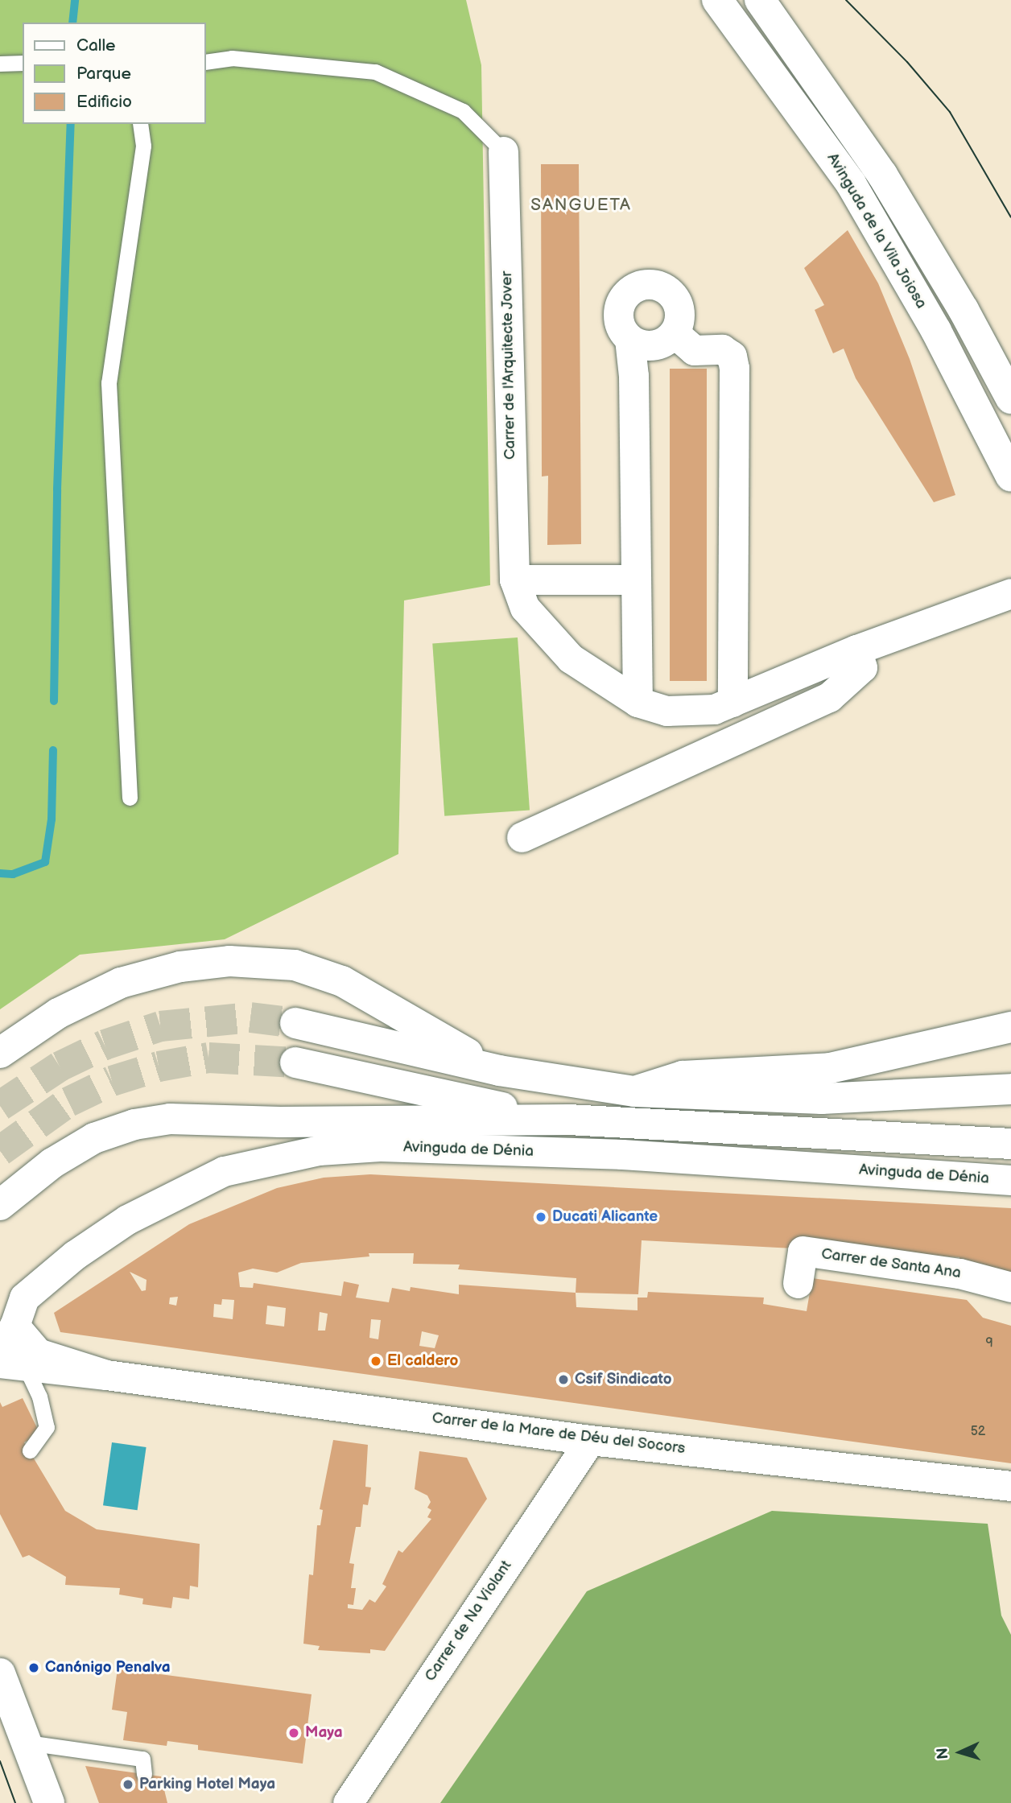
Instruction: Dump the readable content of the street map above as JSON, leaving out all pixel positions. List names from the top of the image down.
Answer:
{
  "streets": {
    "main road": ["Avinguda de la Vila Joiosa", "Avinguda de Dénia"],
    "street": [
      "Carrer de l'Arquitecte Jover",
      "Carrer de Santa Ana",
      "Carrer de la Mare de Déu del Socors",
      "Carrer de Na Violant"
    ]
  },
  "crossings": [
    ["Avinguda de Dénia", "Carrer de la Mare de Déu del Socors"],
    ["Carrer de la Mare de Déu del Socors", "Carrer de Na Violant"]
  ],
  "districts": ["SANGUETA"],
  "places": [
    "Ducati Alicante",
    "El caldero",
    "Csif Sindicato",
    "Canónigo Penalva",
    "Maya",
    "Parking Hotel Maya"
  ],
  "house_numbers": ["9", "52"],
  "legend": ["Calle", "Parque", "Edificio"],
  "north": "left"
}
